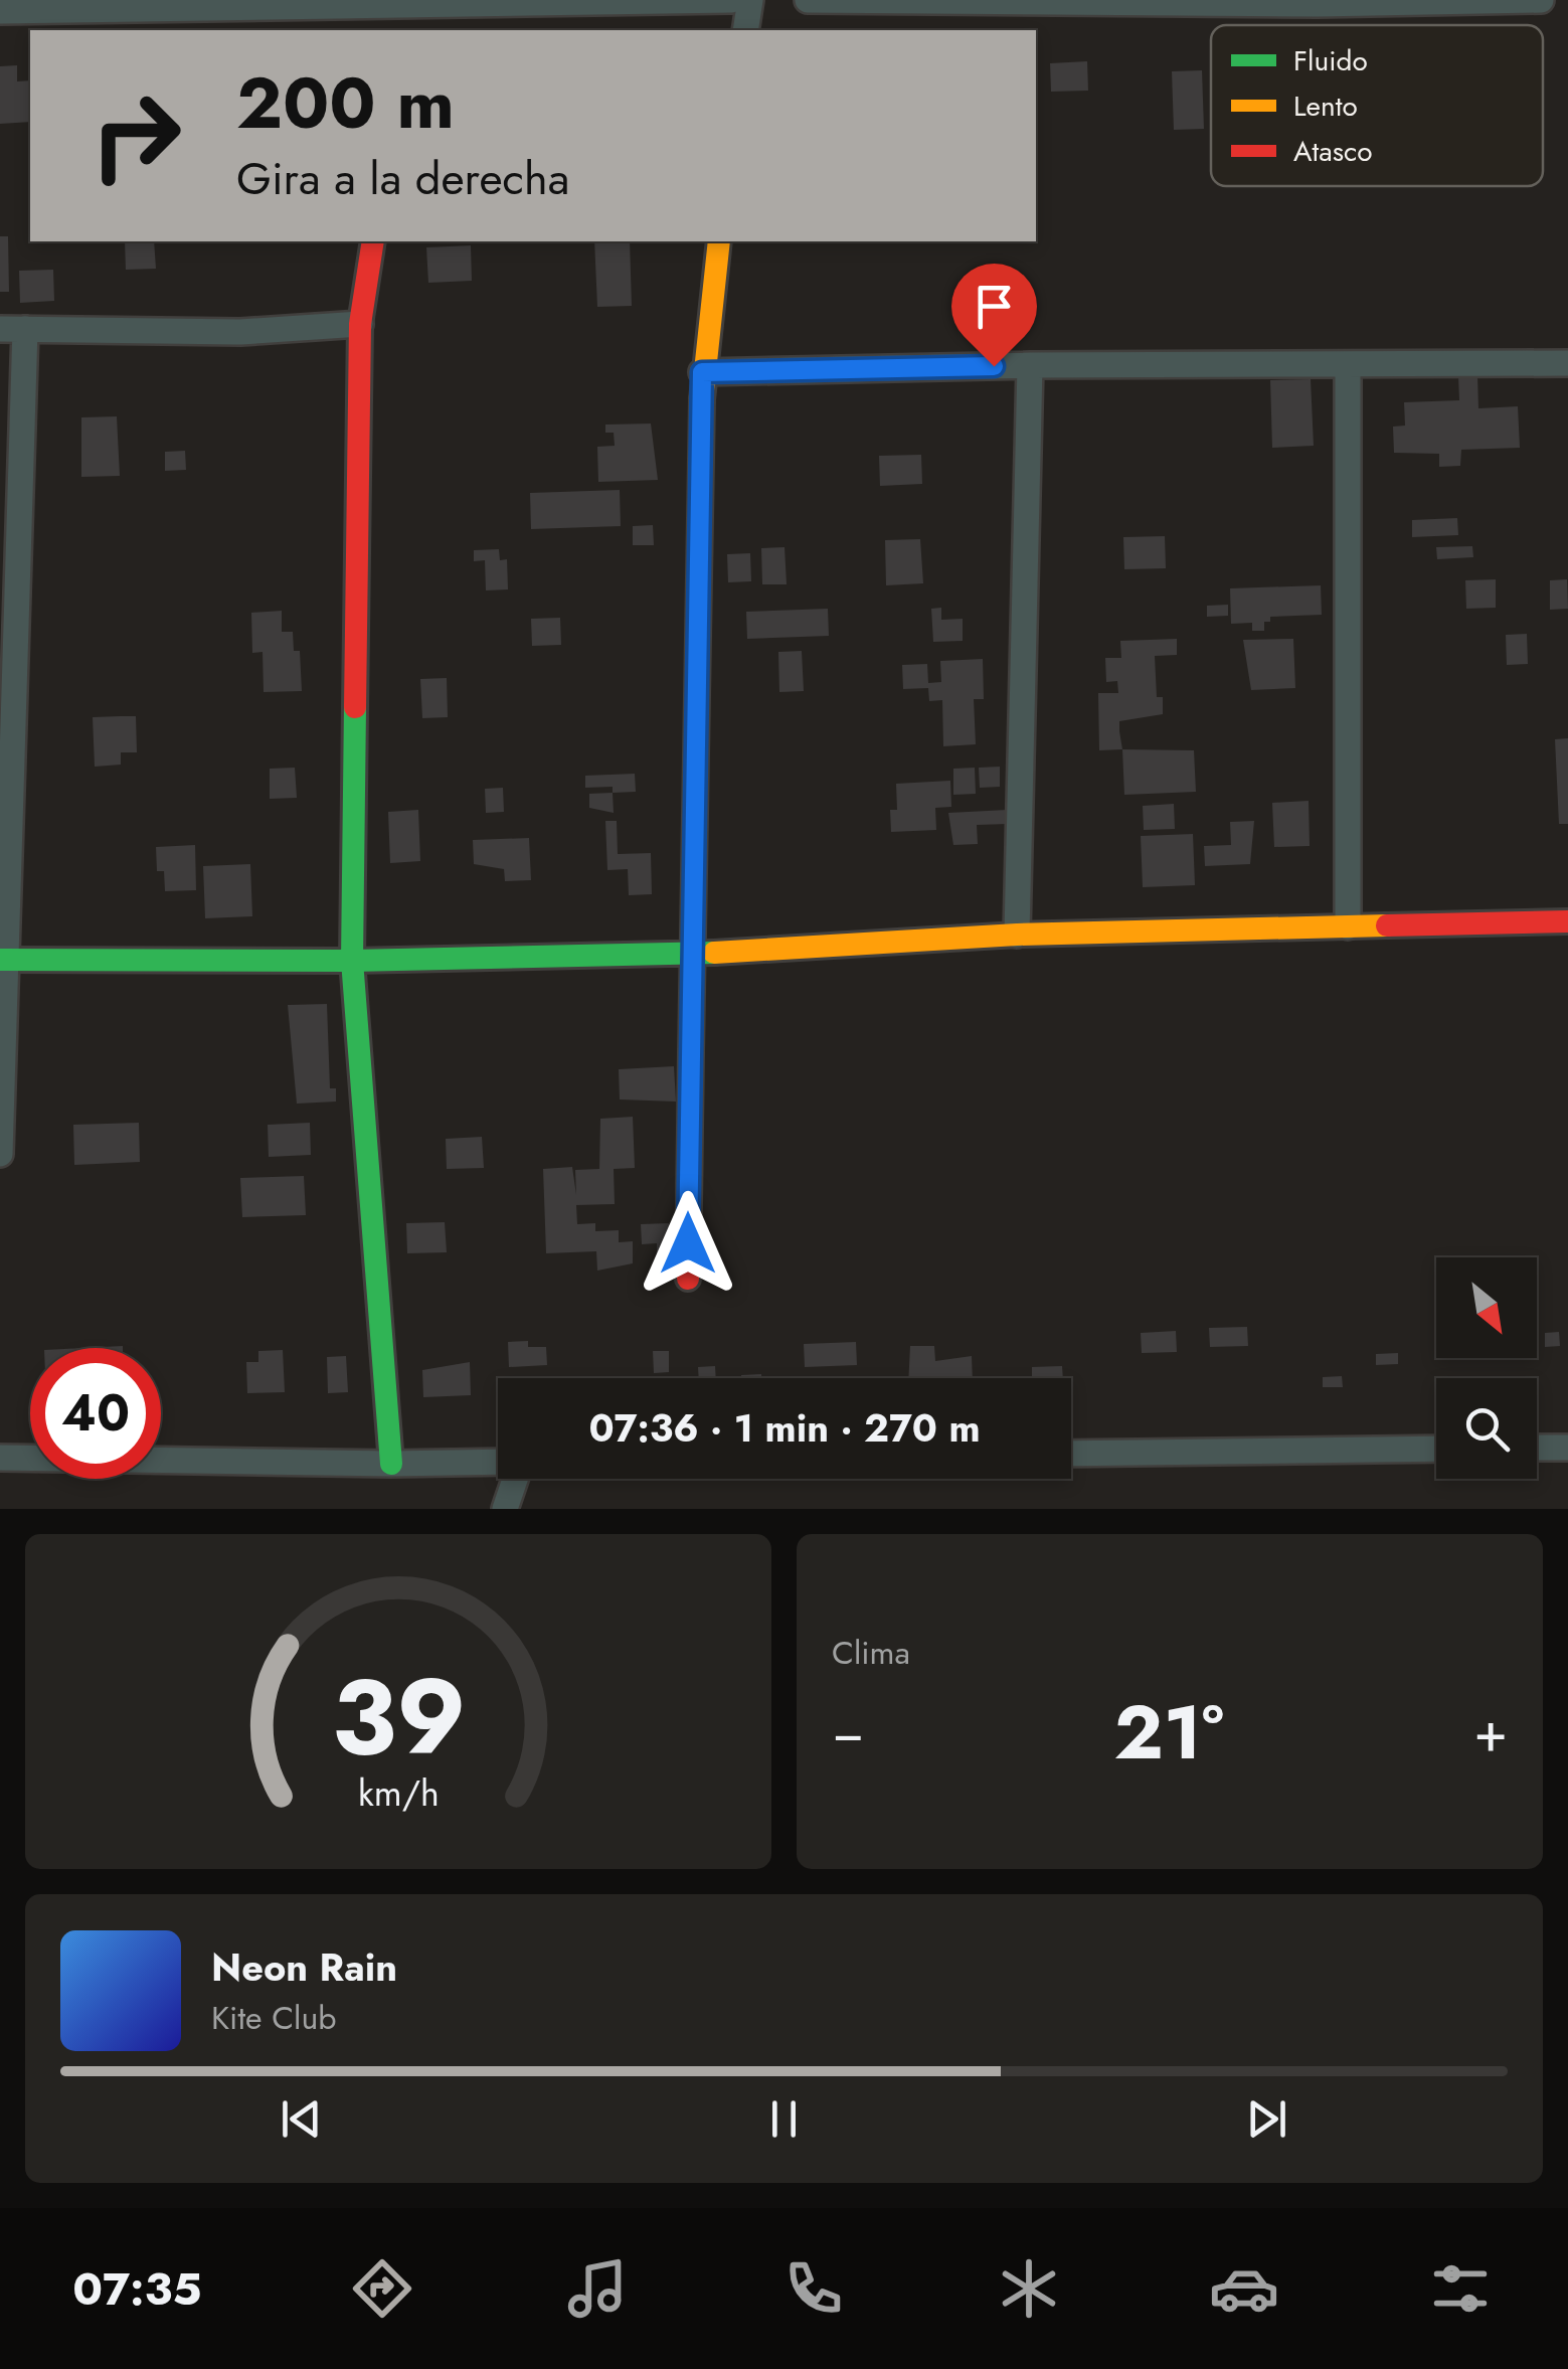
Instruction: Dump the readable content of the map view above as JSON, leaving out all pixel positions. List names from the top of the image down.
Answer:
{
  "legend": ["Fluido", "Lento", "Atasco"],
  "north": "bottom right",
  "page": {
    "turn": ["200 m", "Gira a la derecha"],
    "limit": "40",
    "trip": "07:36 · 1 min · 270 m",
    "tile": "Clima",
    "heat": ["−", "21°", "+"],
    "song": ["Neon Rain", "Kite Club"],
    "tabs": "07:35",
    "gauge": ["39", "km/h"]
  }
}
